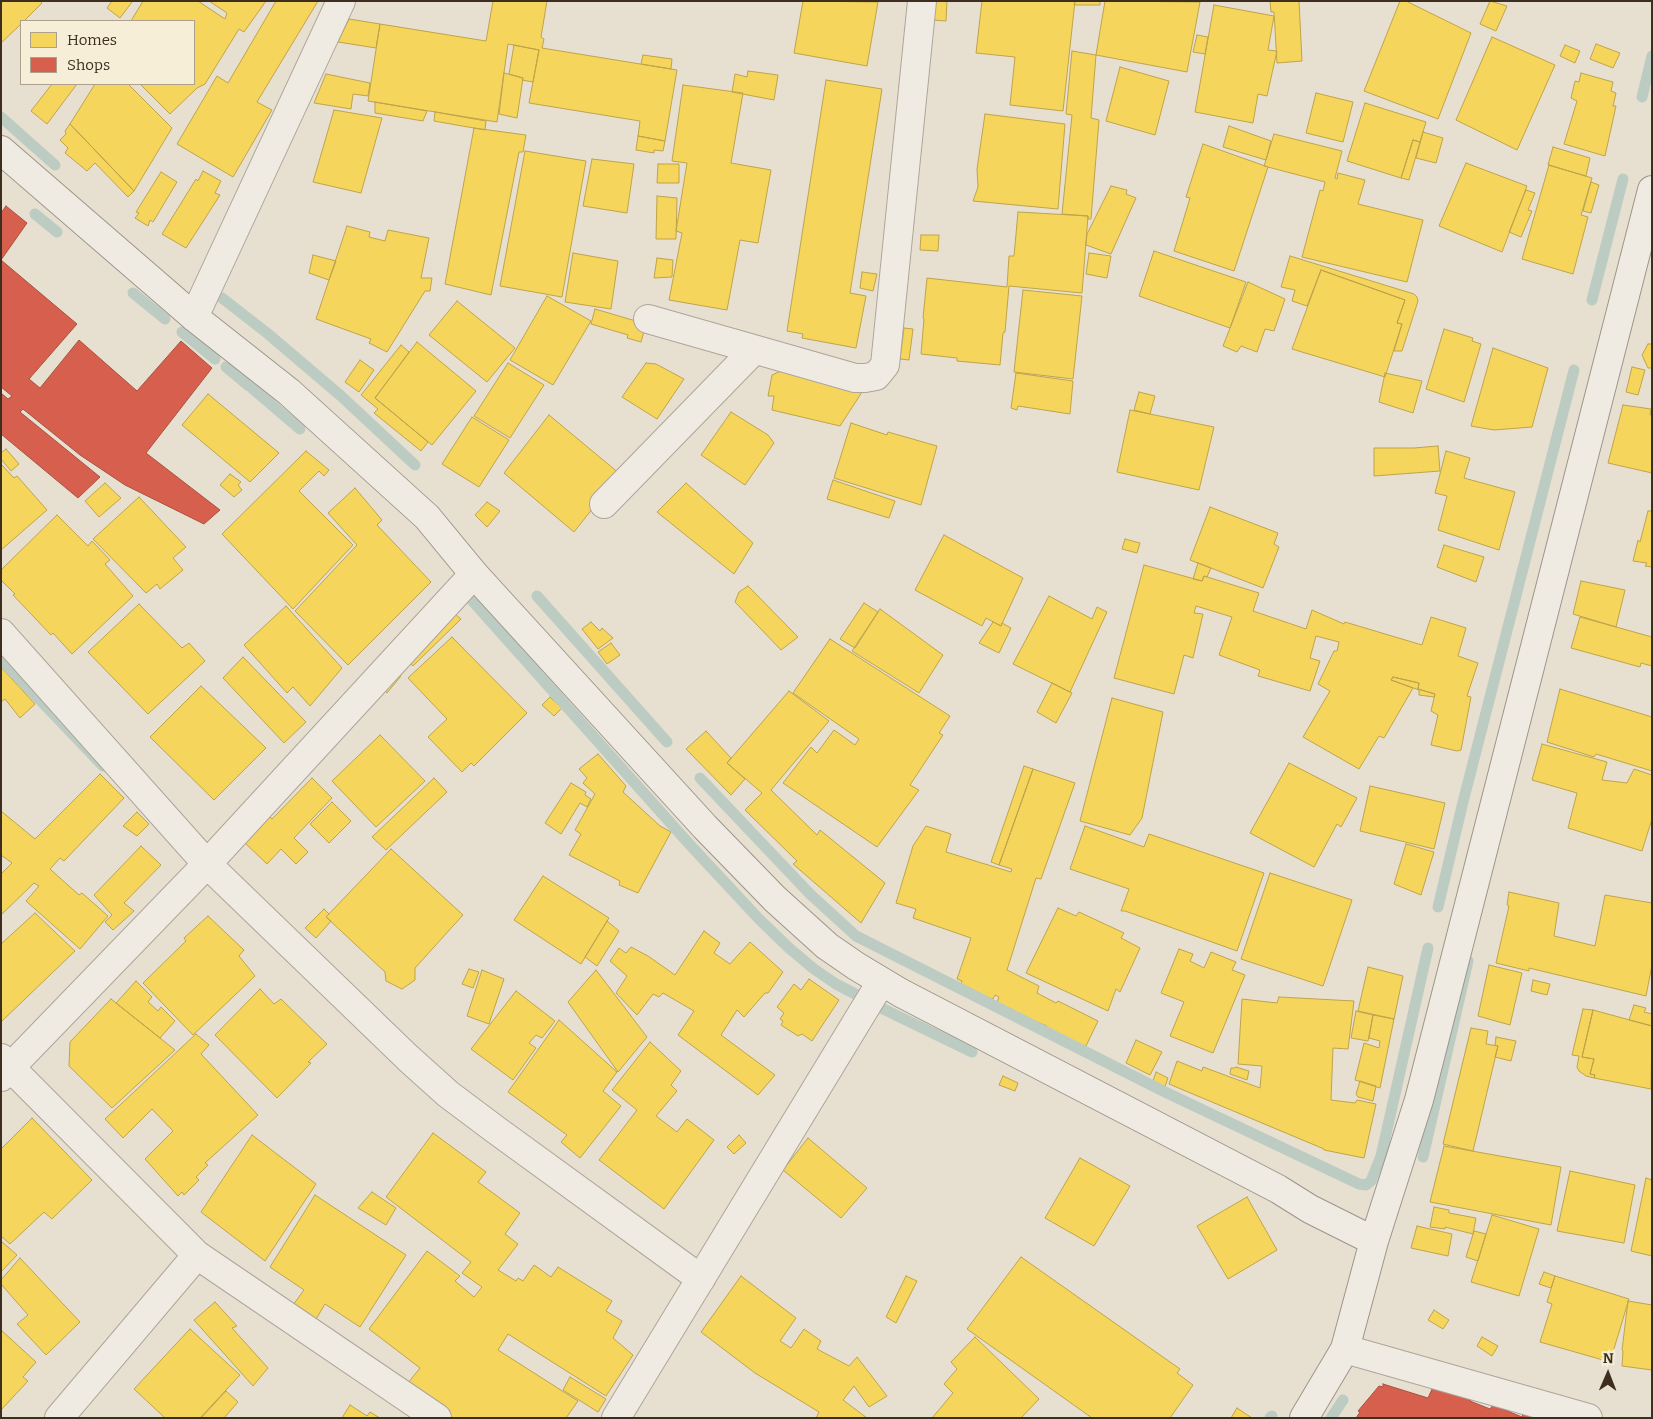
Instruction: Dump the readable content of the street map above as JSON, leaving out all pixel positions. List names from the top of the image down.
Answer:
{
  "legend": ["Homes", "Shops"],
  "north": "top"
}
